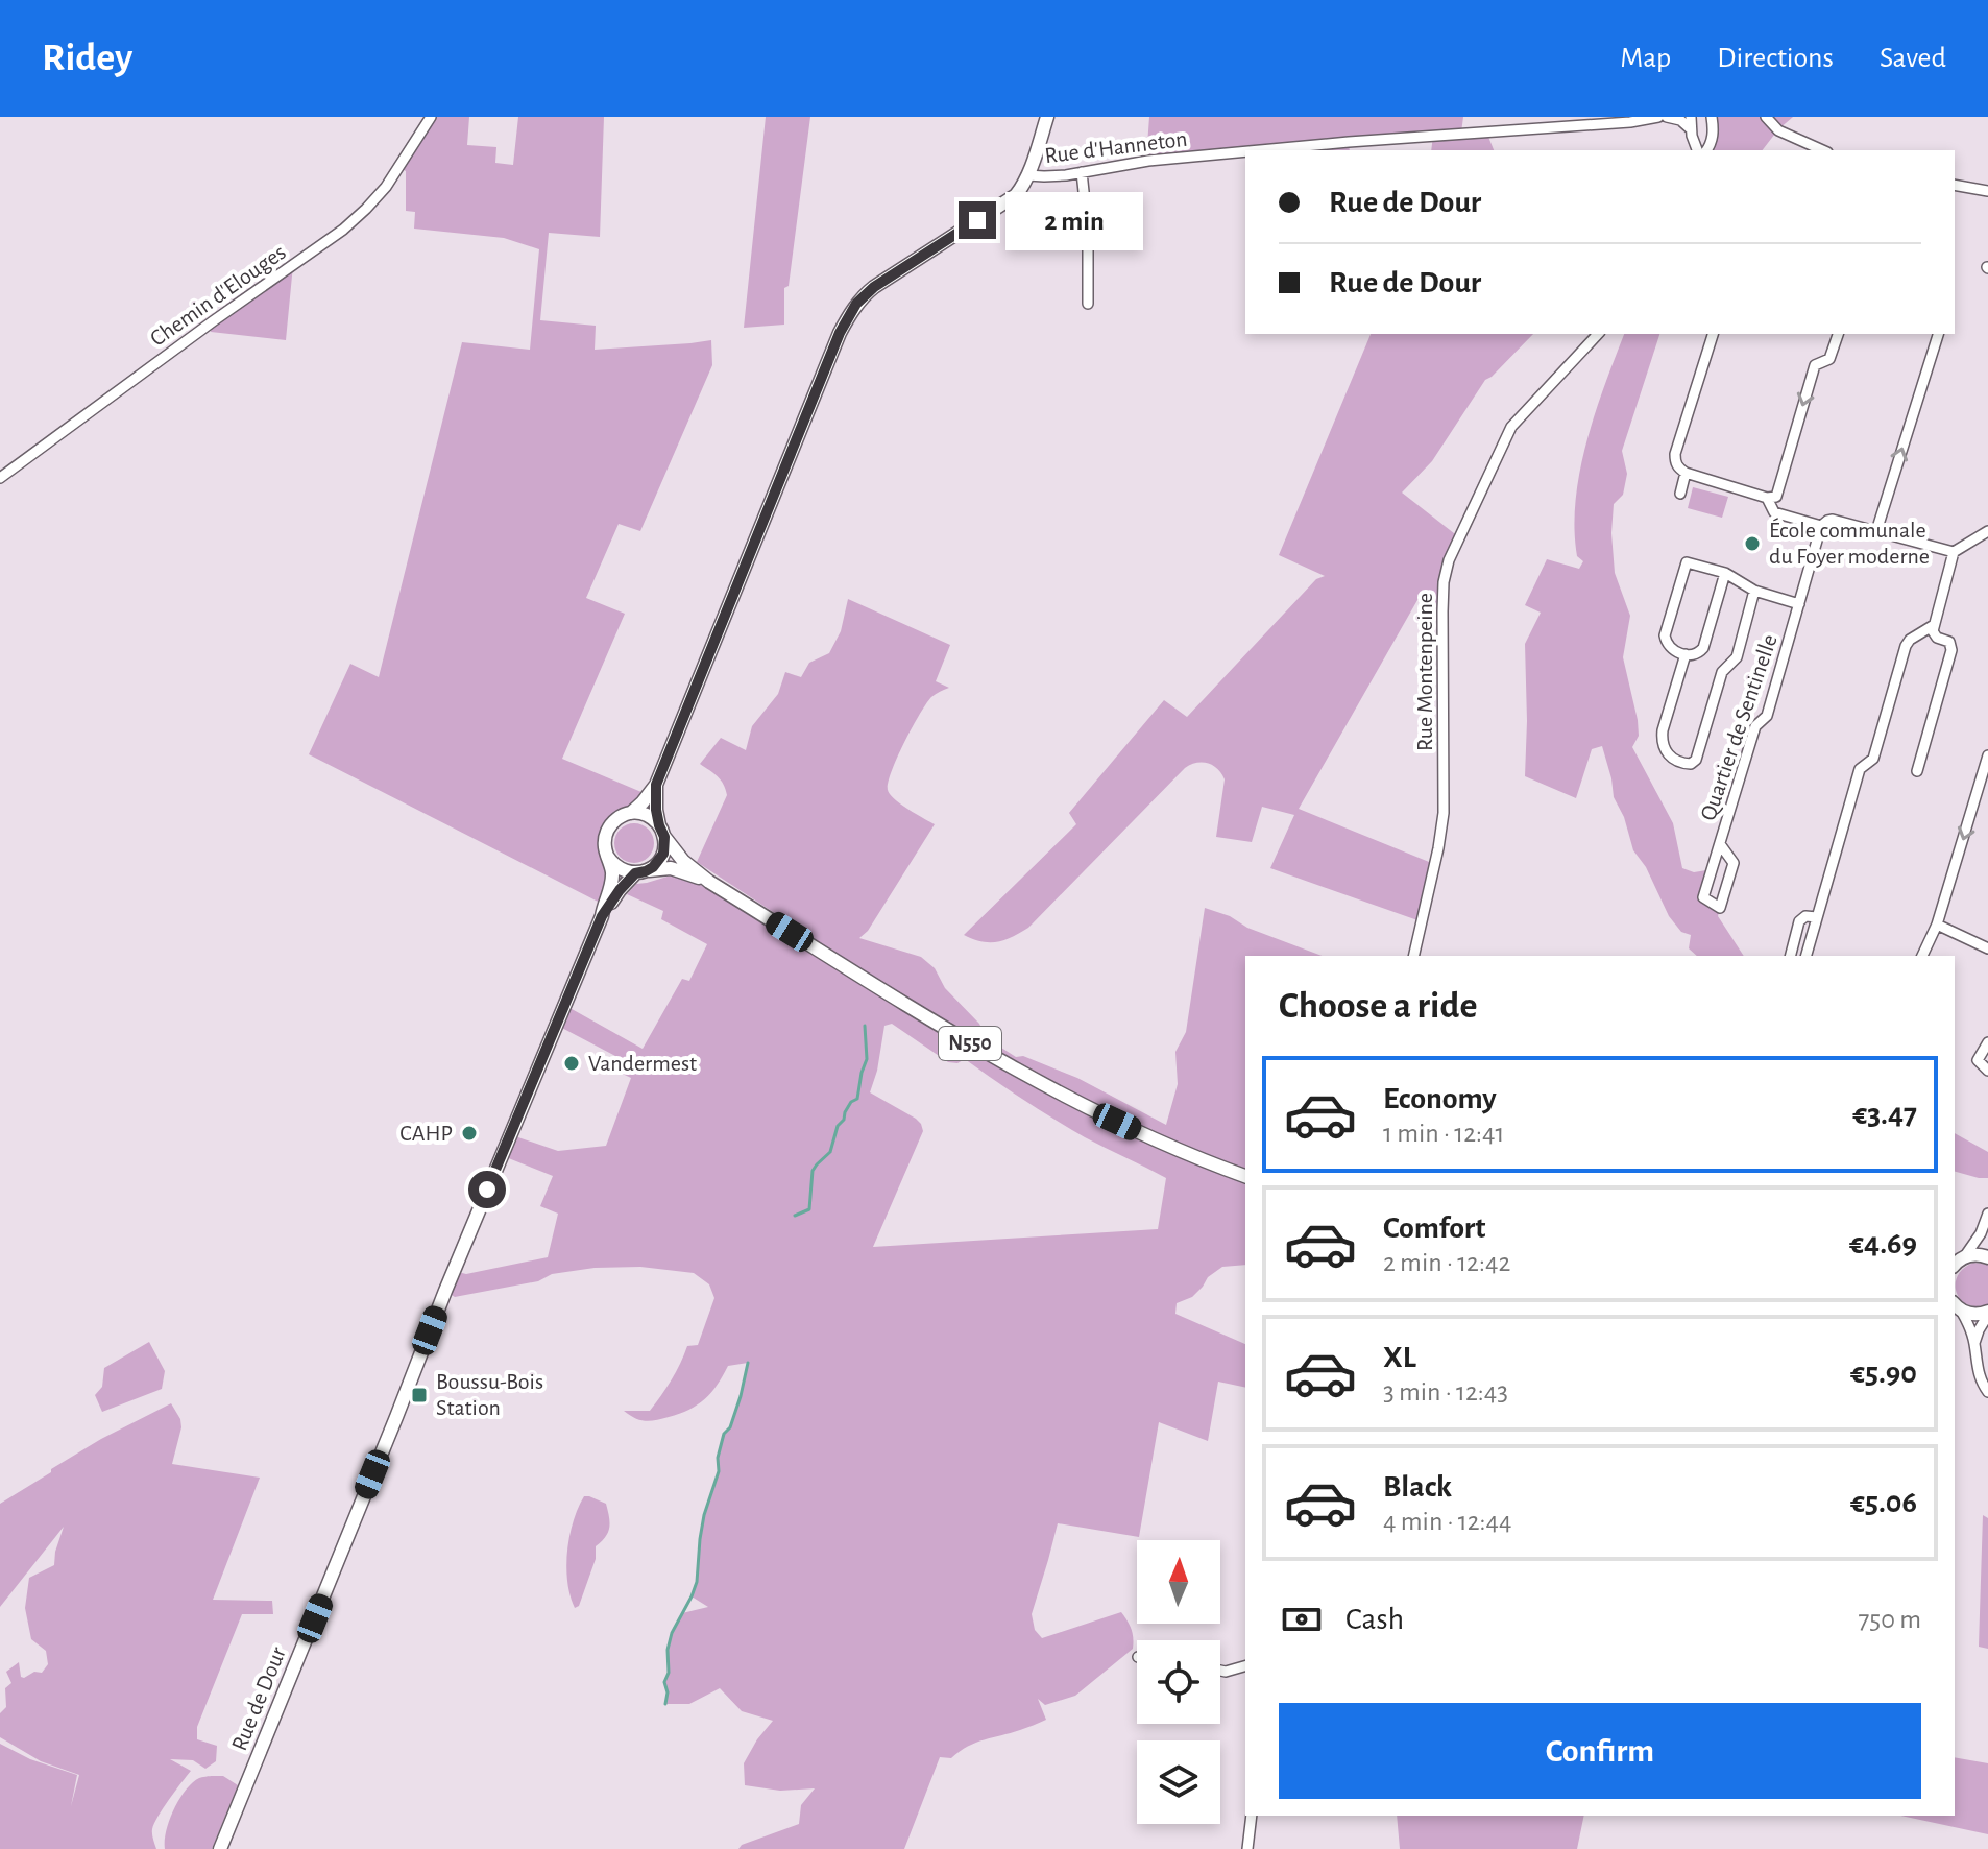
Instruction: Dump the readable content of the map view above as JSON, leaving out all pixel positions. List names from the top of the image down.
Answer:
{
  "streets": {
    "main road": ["N550", "Rue de Dour"],
    "street": [
      "Rue d'Hanneton",
      "Chemin d'Elouges",
      "Rue Montenpeine",
      "Quartier de Sentinelle"
    ]
  },
  "places": {
    "other": ["École communale du Foyer moderne", "Vandermest", "CAHP"],
    "transit": ["Boussu-Bois Station"]
  },
  "north": "top",
  "page": {
    "header": "Ridey",
    "nav": ["Map", "Directions", "Saved"],
    "banner": ["Rue de Dour", "Rue de Dour"],
    "bubble": "2 min",
    "heading": "Choose a ride",
    "list": [
      {
        "name": "Economy",
        "note": "1 min · 12:41",
        "value": "€3.47"
      },
      {
        "name": "Comfort",
        "note": "2 min · 12:42",
        "value": "€4.69"
      },
      {
        "name": "XL",
        "note": "3 min · 12:43",
        "value": "€5.90"
      },
      {
        "name": "Black",
        "note": "4 min · 12:44",
        "value": "€5.06"
      }
    ],
    "pay": ["Cash", "750 m"],
    "buttons": "Confirm"
  }
}
